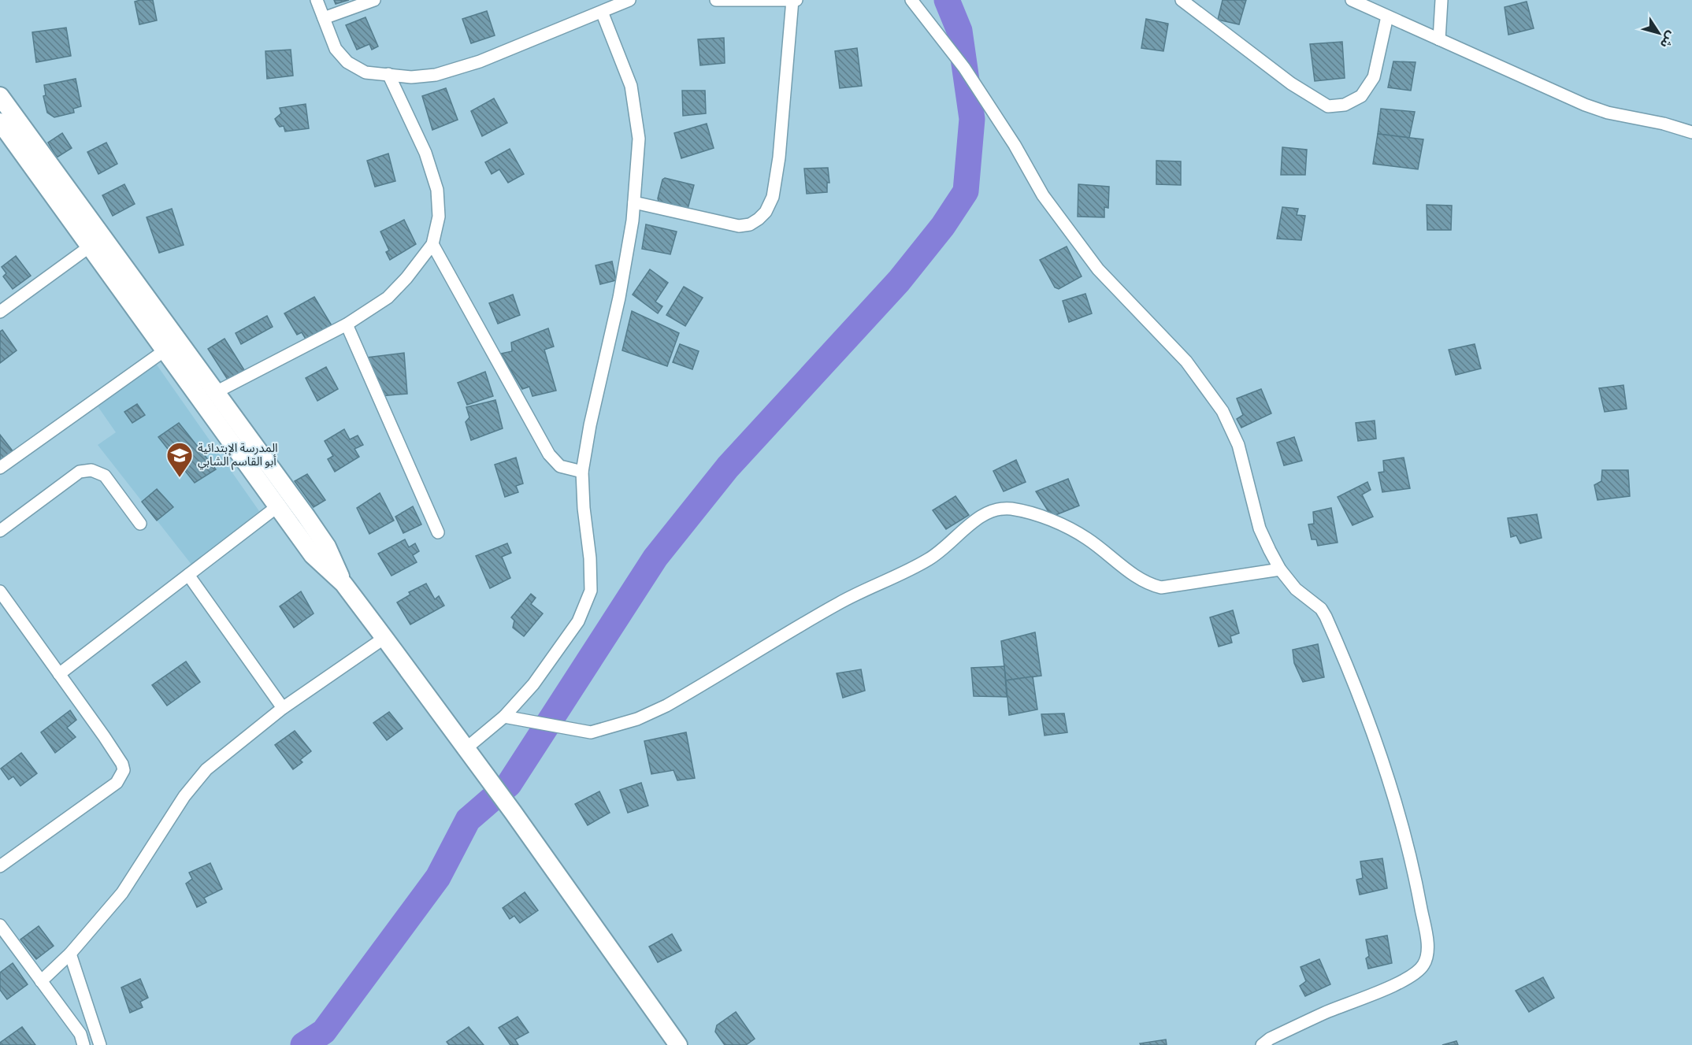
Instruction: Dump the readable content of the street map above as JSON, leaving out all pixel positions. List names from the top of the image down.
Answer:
{
  "places": {
    "school or university": ["المدرسة الإبتدائية أبو القاسم الشابي"]
  },
  "north": "bottom right"
}
